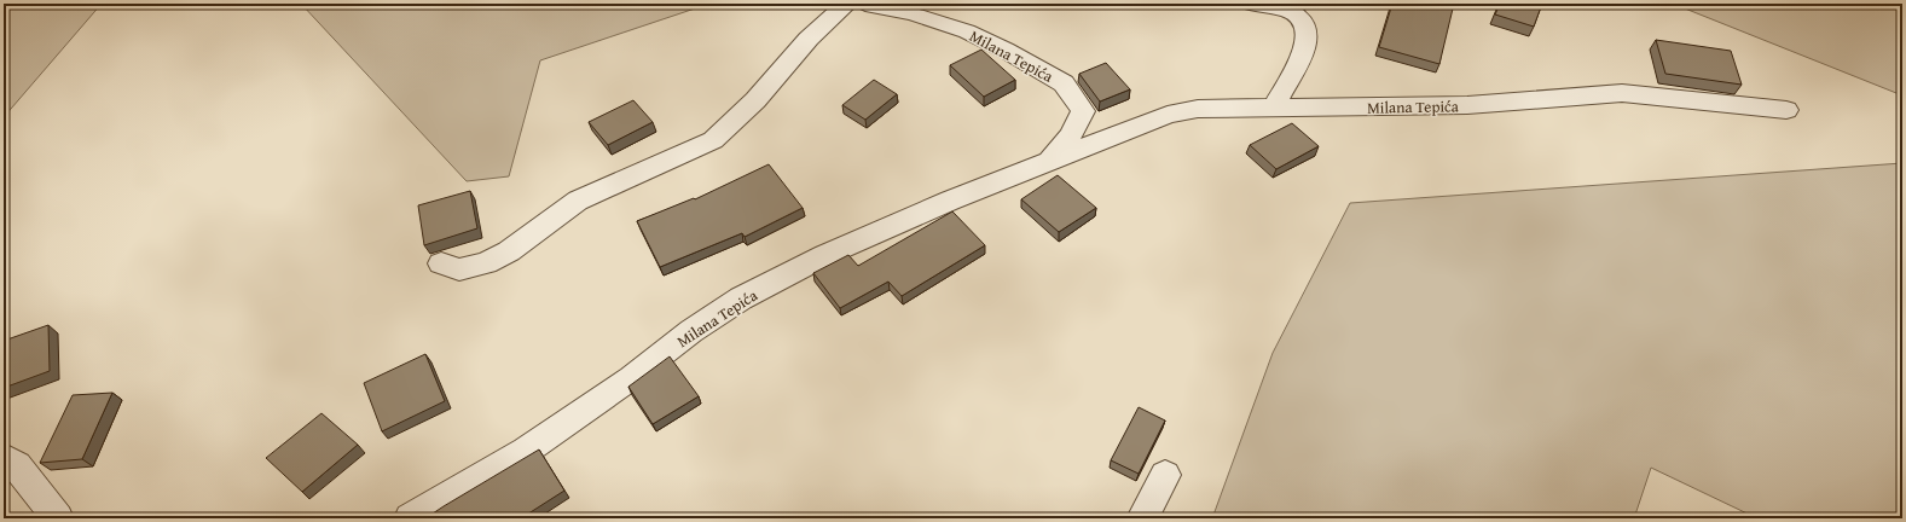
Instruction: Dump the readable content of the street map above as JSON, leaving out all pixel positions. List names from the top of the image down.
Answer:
{
  "streets": {
    "street": ["Milana Tepića"]
  }
}
